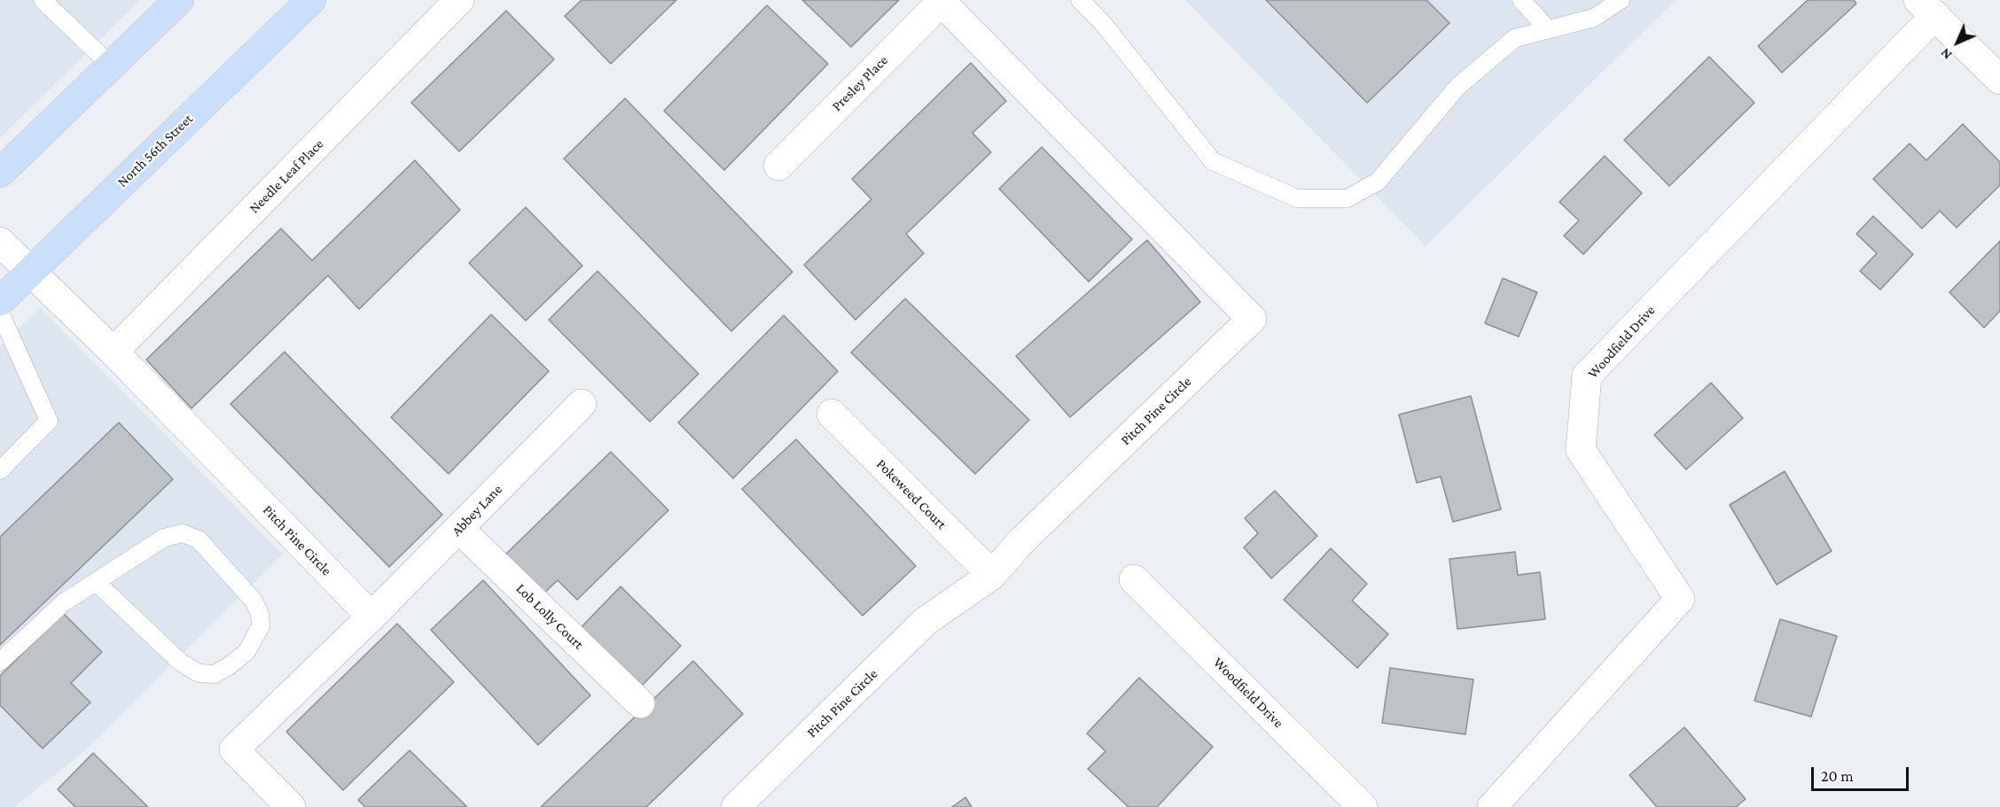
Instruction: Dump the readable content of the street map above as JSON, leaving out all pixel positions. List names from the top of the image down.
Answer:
{
  "streets": {
    "main road": ["North 56th Street"],
    "street": [
      "Presley Place",
      "Needle Leaf Place",
      "Woodfield Drive",
      "Pitch Pine Circle",
      "Pokeweed Court",
      "Abbey Lane",
      "Lob Lolly Court"
    ]
  },
  "crossings": [
    ["Presley Place", "Pitch Pine Circle"],
    ["North 56th Street", "Pitch Pine Circle"],
    ["Needle Leaf Place", "Pitch Pine Circle"],
    ["Pitch Pine Circle", "Pokeweed Court"],
    ["Pitch Pine Circle", "Abbey Lane"],
    ["Abbey Lane", "Lob Lolly Court"]
  ],
  "scale_bar": "20 m",
  "north": "bottom left"
}
